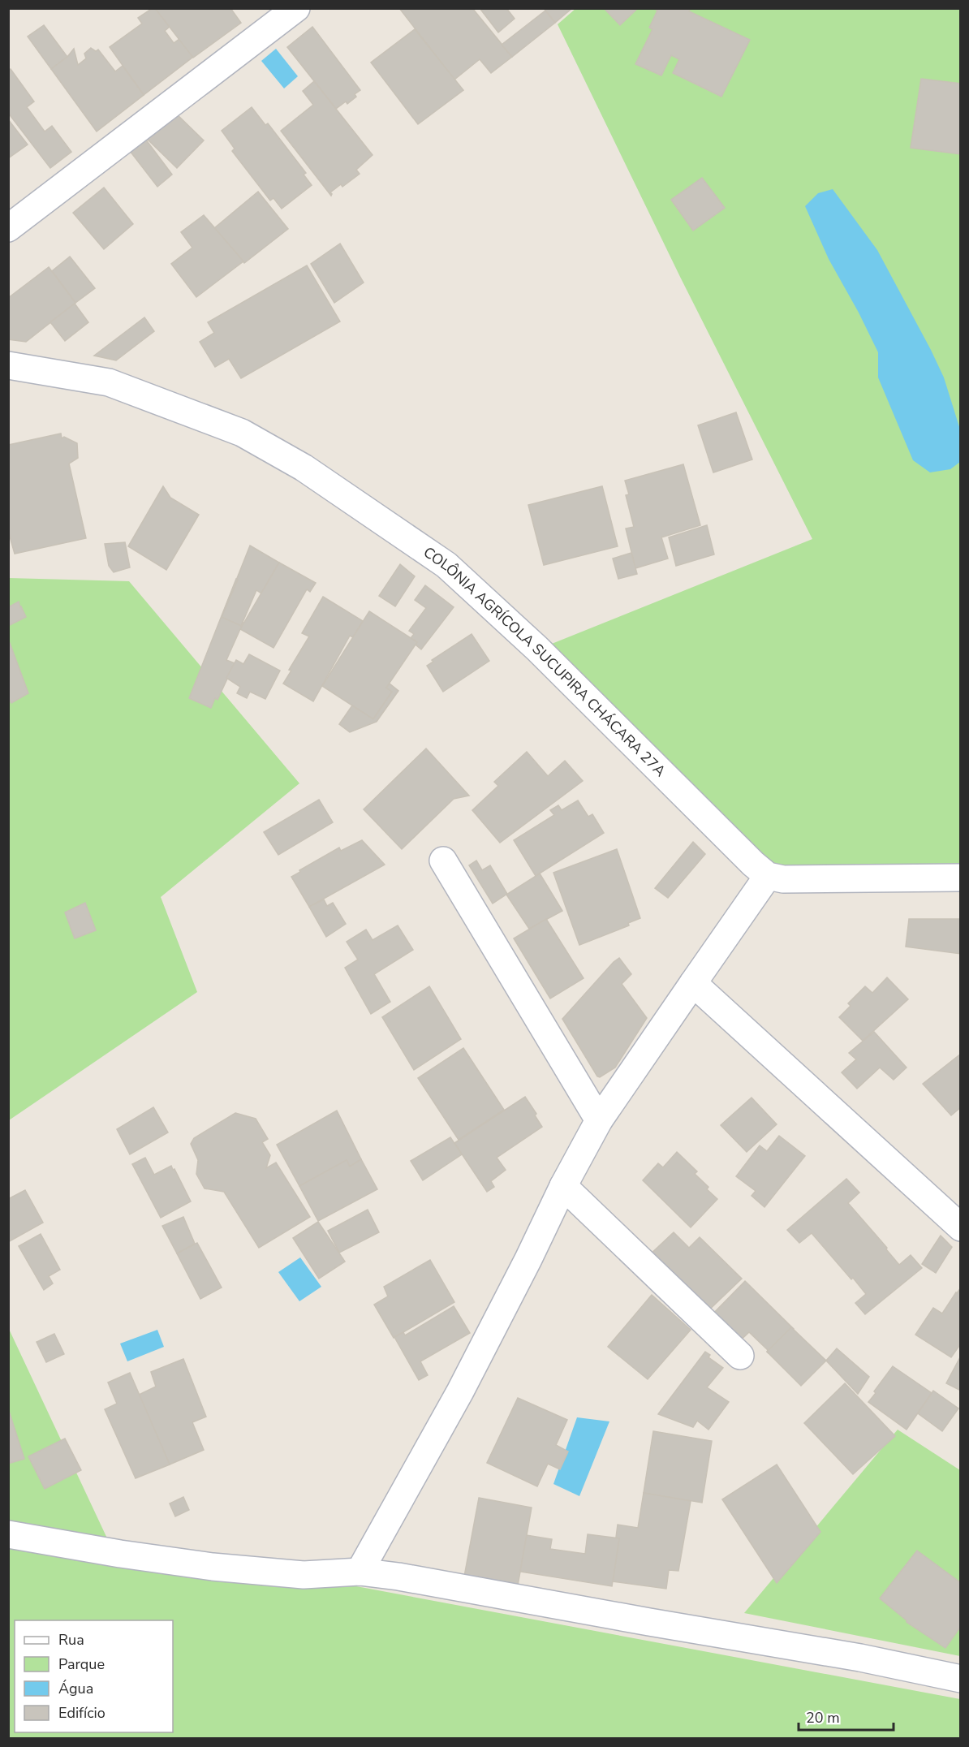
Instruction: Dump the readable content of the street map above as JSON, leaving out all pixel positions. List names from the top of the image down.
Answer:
{
  "streets": {
    "street": ["COLÔNIA AGRÍCOLA SUCUPIRA CHÁCARA 27A"]
  },
  "legend": [
    "Rua",
    "Parque",
    "Água",
    "Edifício"
  ],
  "scale_bar": "20 m"
}
